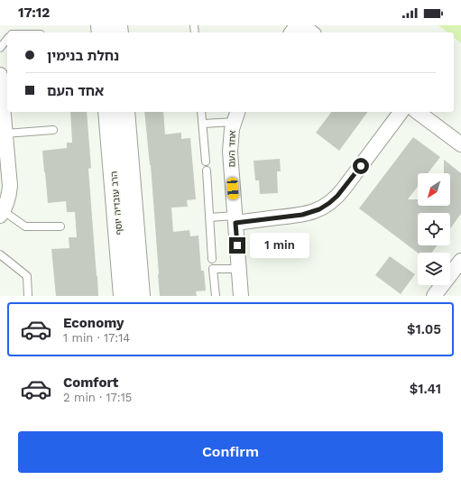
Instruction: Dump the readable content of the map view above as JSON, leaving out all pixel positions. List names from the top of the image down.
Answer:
{
  "streets": {
    "street": ["אחד העם", "הרב עובדיה יוסף"]
  },
  "north": "bottom left",
  "page": {
    "status": "17:12",
    "banner": ["נחלת בנימין", "אחד העם"],
    "bubble": "1 min",
    "list": [
      {
        "name": "Economy",
        "note": "1 min · 17:14",
        "value": "$1.05"
      },
      {
        "name": "Comfort",
        "note": "2 min · 17:15",
        "value": "$1.41"
      }
    ],
    "buttons": "Confirm"
  }
}
